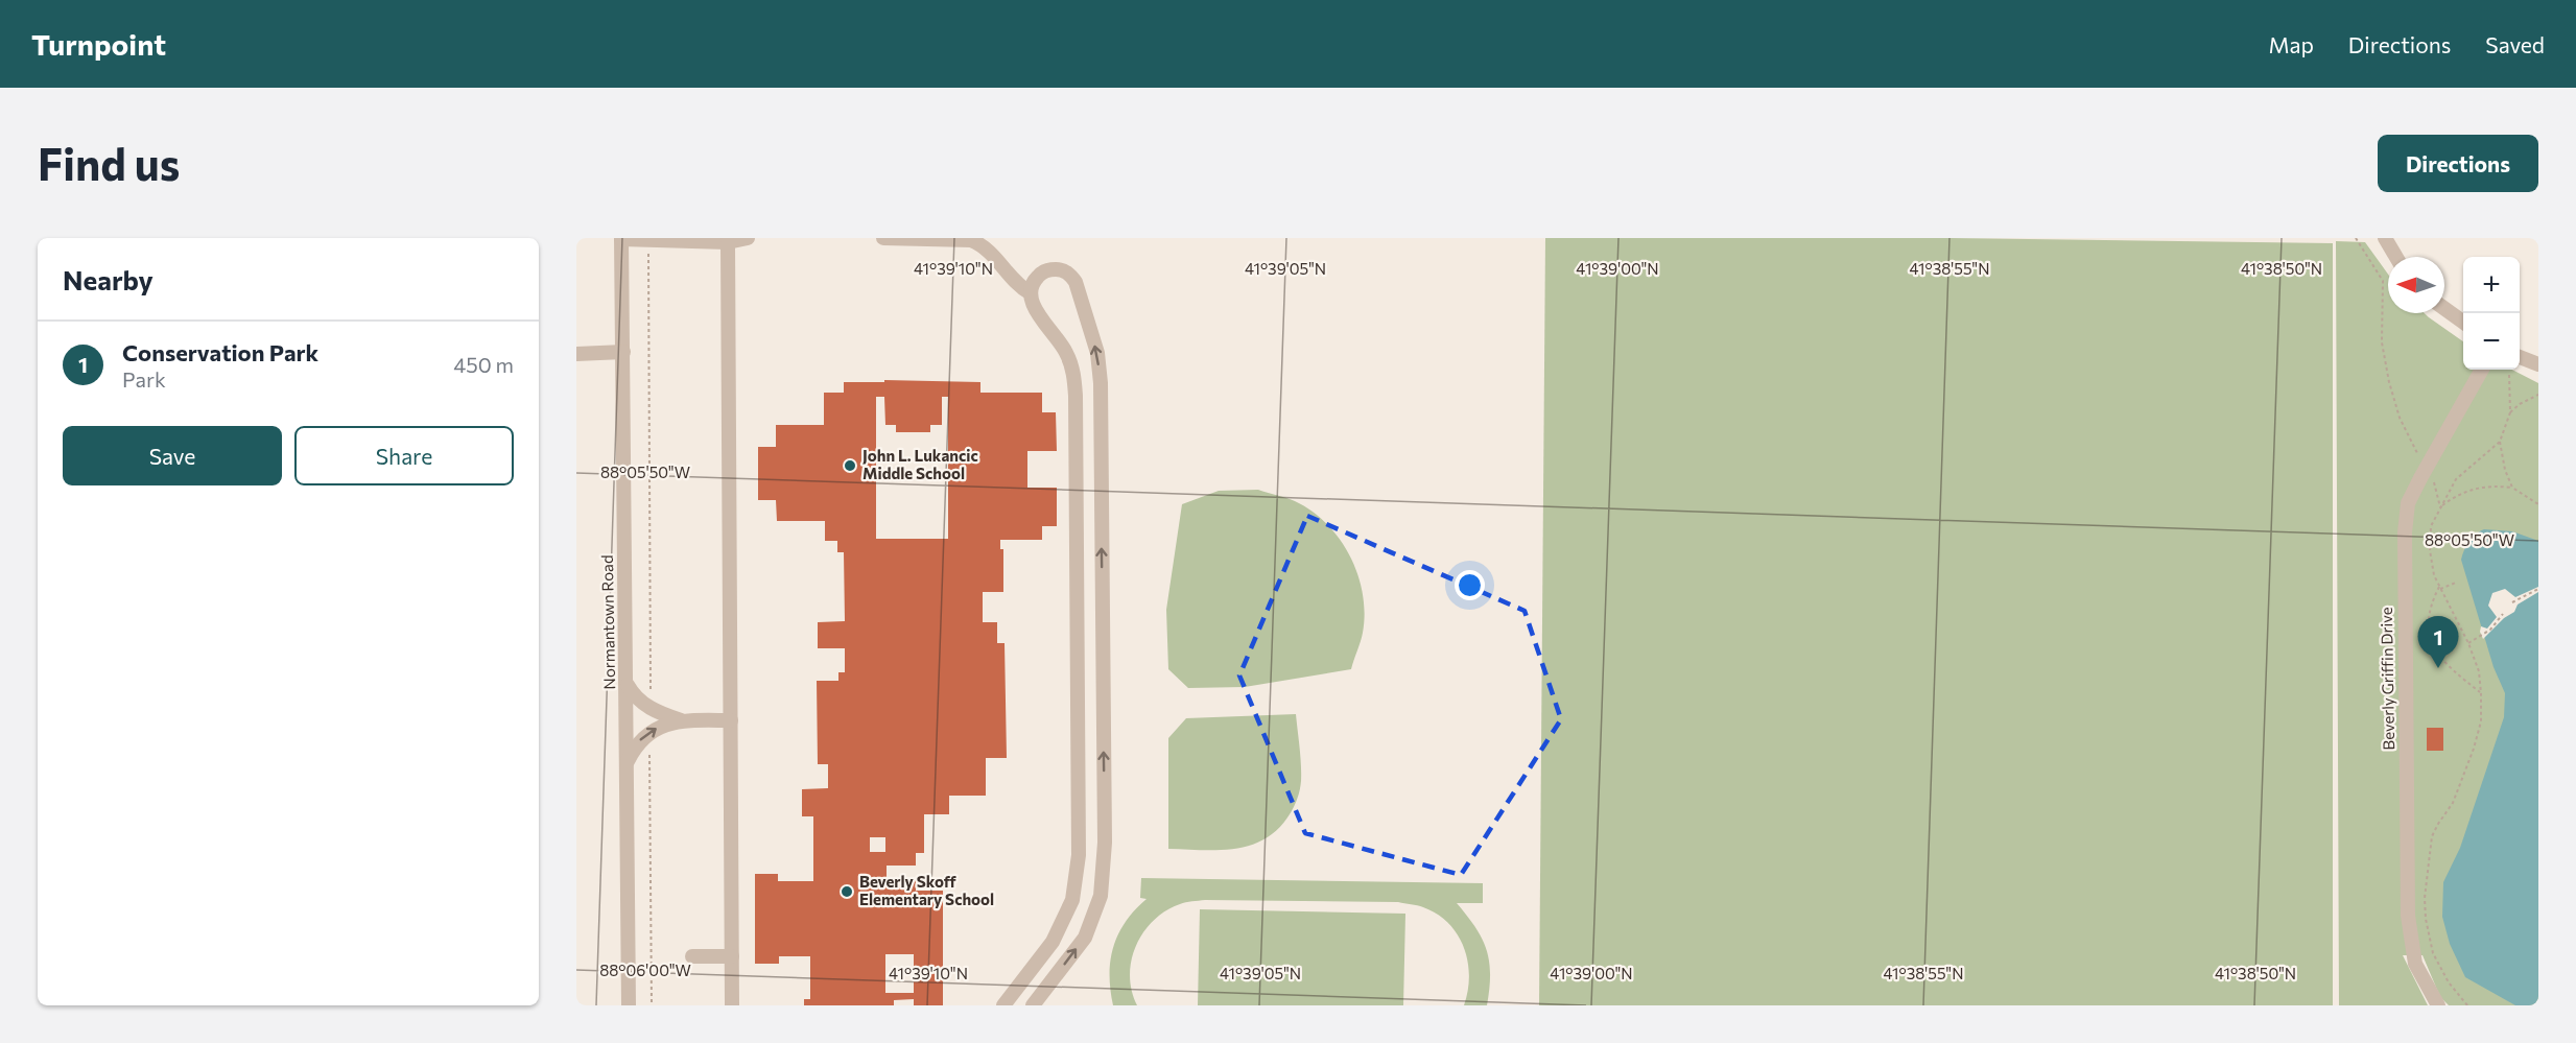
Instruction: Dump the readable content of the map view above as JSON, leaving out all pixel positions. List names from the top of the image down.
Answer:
{
  "streets": {
    "street": ["Normantown Road", "Beverly Griffin Drive"]
  },
  "places": ["John L. Lukancic Middle School", "Beverly Skoff Elementary School"],
  "north": "left",
  "page": {
    "header": "Turnpoint",
    "nav": ["Map", "Directions", "Saved"],
    "buttons": [
      "Directions",
      ["Save", "Share"]
    ],
    "title": "Find us",
    "heading": "Nearby",
    "map_buttons": ["+", "−"],
    "list": [
      {
        "mark": "1",
        "name": "Conservation Park",
        "note": "Park",
        "value": "450 m"
      }
    ],
    "pins": "1"
  },
  "coordinates": [
    "41°39'10\"N",
    "41°39'05\"N",
    "41°39'00\"N",
    "41°38'55\"N",
    "41°38'50\"N",
    "88°05'50\"W",
    "88°06'00\"W"
  ]
}
